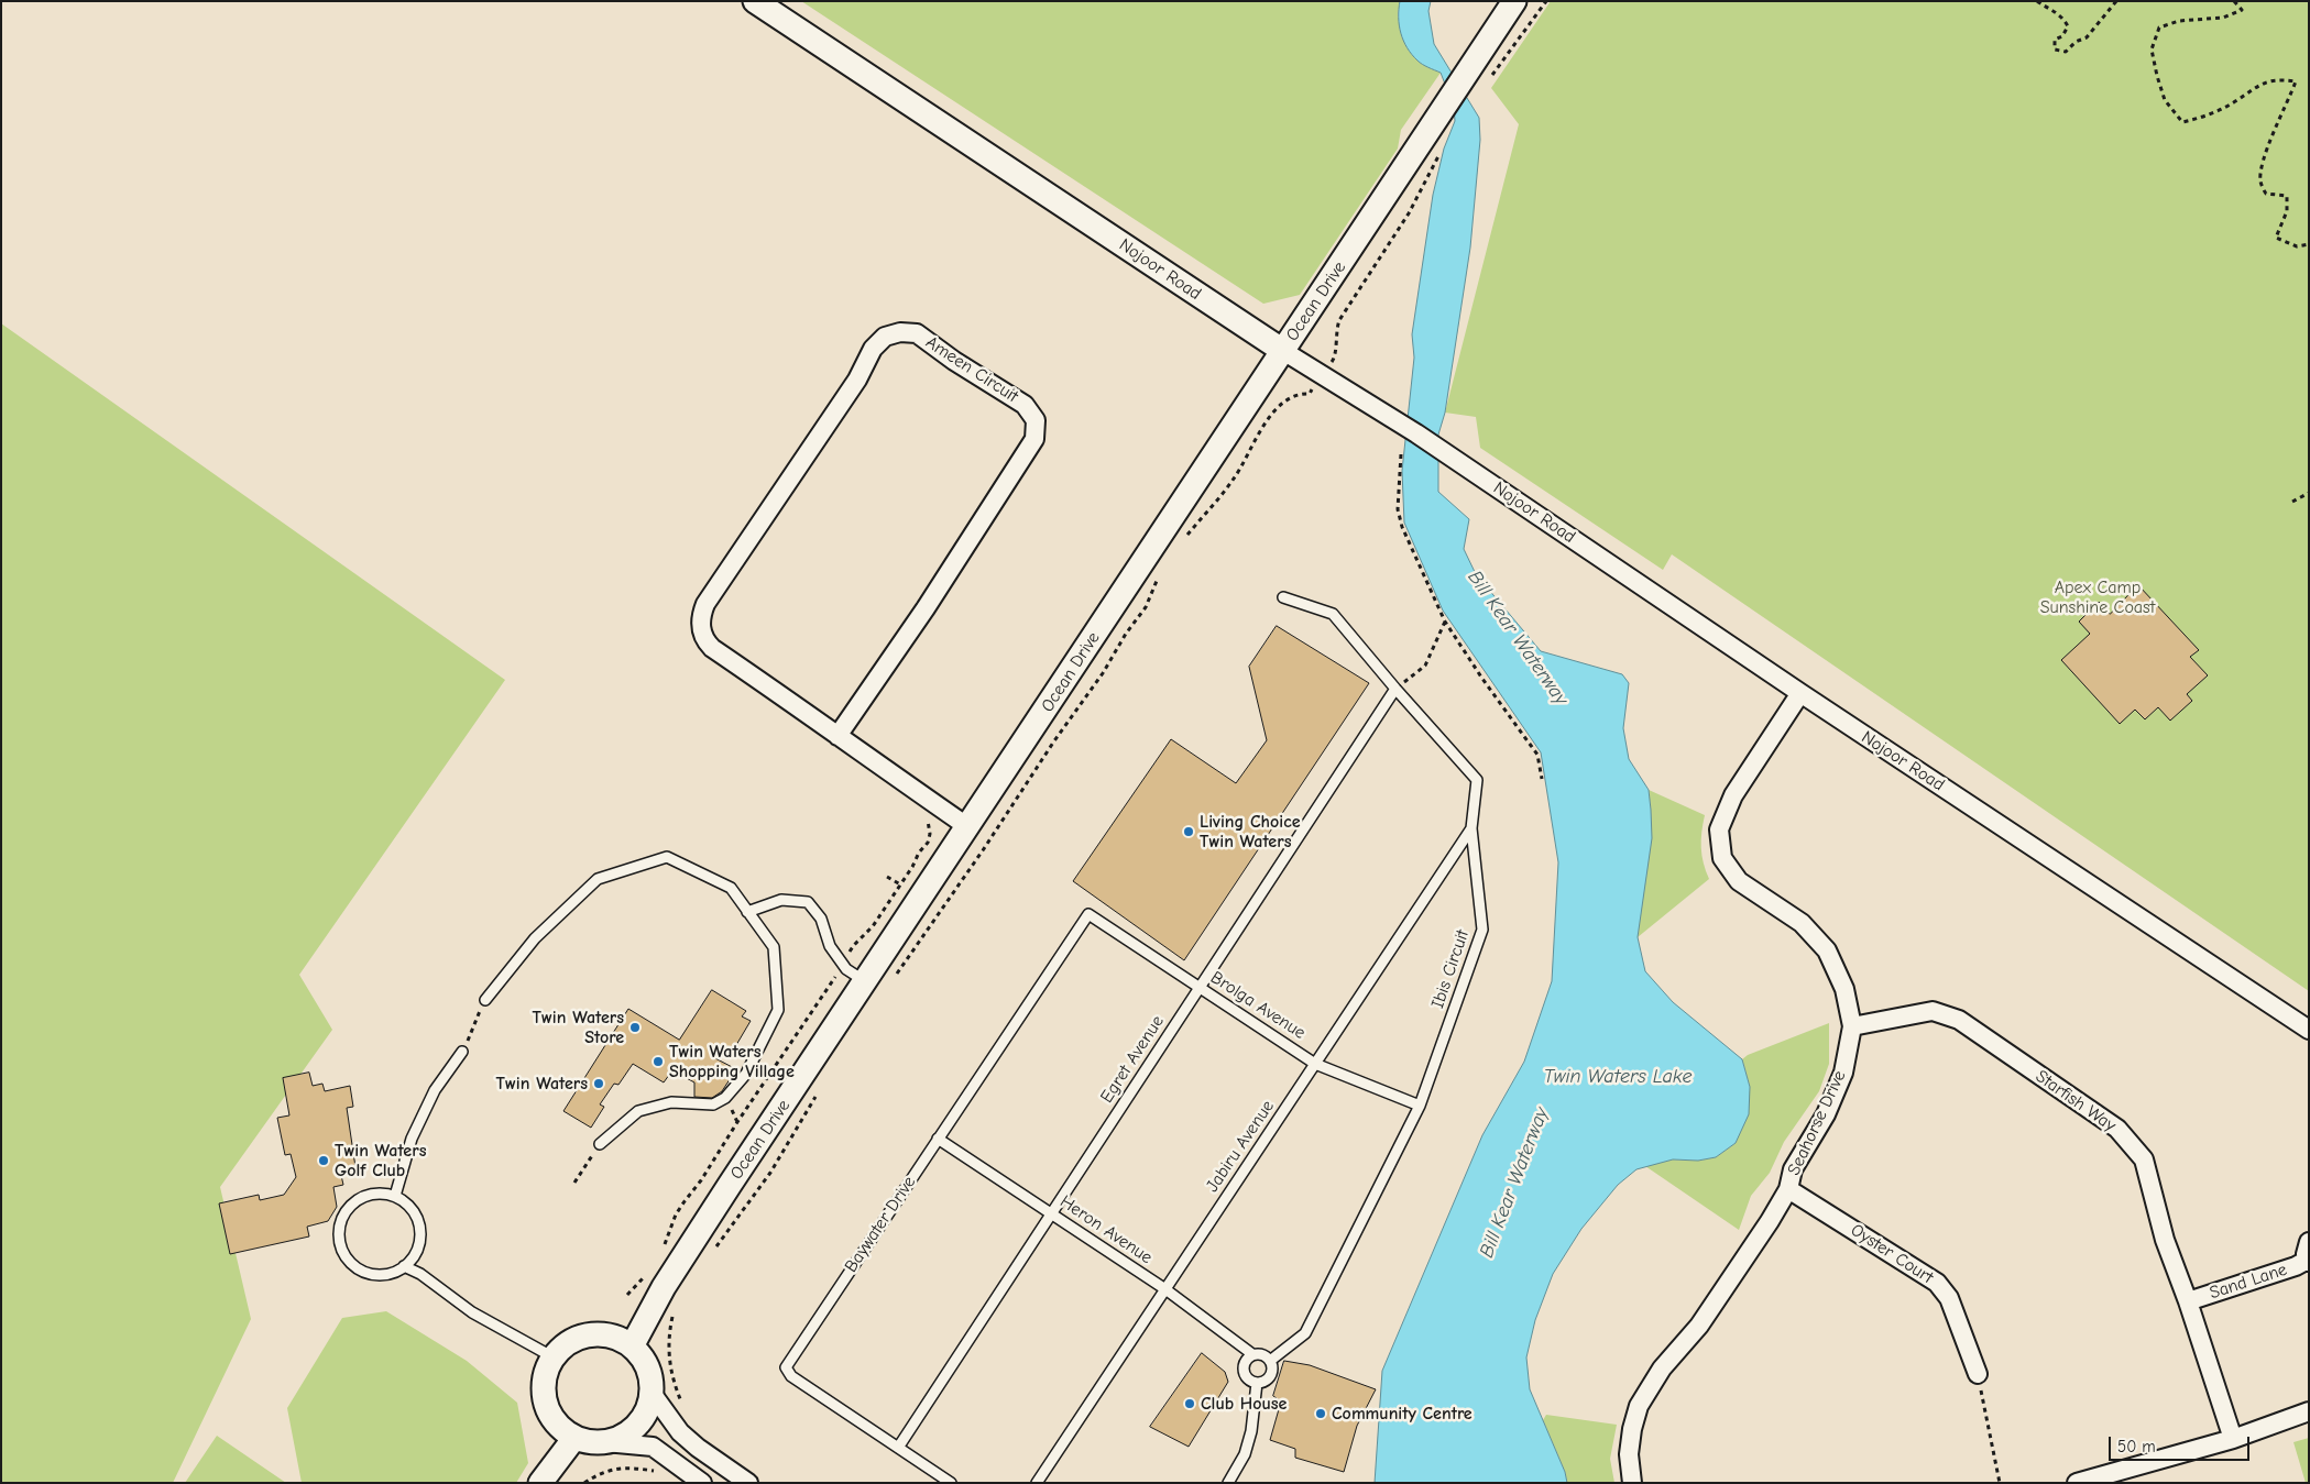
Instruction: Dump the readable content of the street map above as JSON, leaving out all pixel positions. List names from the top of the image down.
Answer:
{
  "streets": {
    "street": [
      "Nojoor Road",
      "Ocean Drive",
      "Ameen Circuit",
      "Starfish Way",
      "Seahorse Drive",
      "Oyster Court",
      "Sand Lane"
    ],
    "lane": [
      "Ibis Circuit",
      "Brolga Avenue",
      "Egret Avenue",
      "Jabiru Avenue",
      "Baywater Drive",
      "Heron Avenue"
    ]
  },
  "crossings": [
    ["Nojoor Road", "Ocean Drive"],
    ["Nojoor Road", "Seahorse Drive"],
    ["Ocean Drive", "Ameen Circuit"],
    ["Ibis Circuit", "Brolga Avenue"],
    ["Ibis Circuit", "Egret Avenue"],
    ["Ibis Circuit", "Jabiru Avenue"],
    ["Ibis Circuit", "Heron Avenue"],
    ["Brolga Avenue", "Egret Avenue"],
    ["Brolga Avenue", "Jabiru Avenue"],
    ["Brolga Avenue", "Baywater Drive"],
    ["Egret Avenue", "Baywater Drive"],
    ["Egret Avenue", "Heron Avenue"],
    ["Starfish Way", "Seahorse Drive"],
    ["Starfish Way", "Sand Lane"],
    ["Seahorse Drive", "Oyster Court"],
    ["Jabiru Avenue", "Heron Avenue"],
    ["Baywater Drive", "Heron Avenue"]
  ],
  "water": ["Bill Kear Waterway", "Twin Waters Lake"],
  "parks": ["Apex Camp Sunshine Coast"],
  "places": [
    "Living Choice Twin Waters",
    "Twin Waters Store",
    "Twin Waters Shopping Village",
    "Twin Waters",
    "Twin Waters Golf Club",
    "Club House",
    "Community Centre"
  ],
  "scale_bar": "50 m"
}
